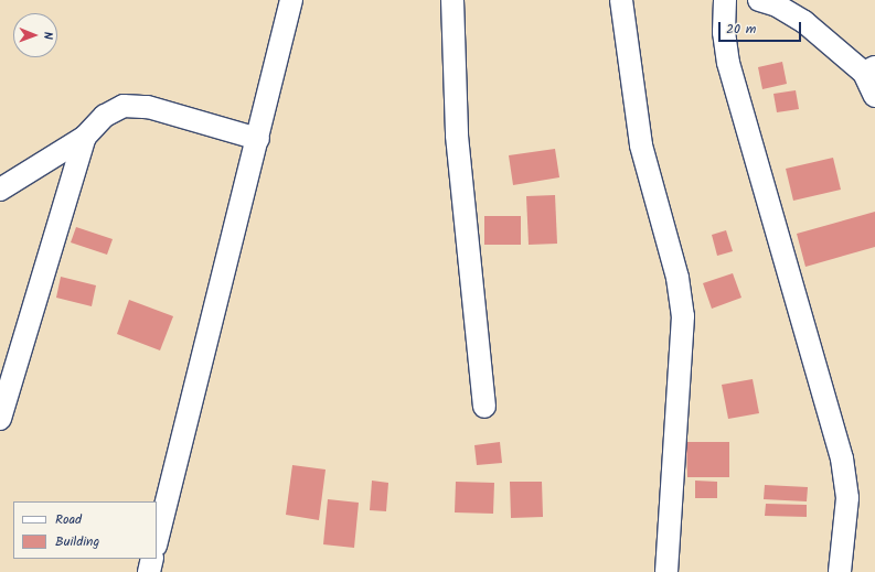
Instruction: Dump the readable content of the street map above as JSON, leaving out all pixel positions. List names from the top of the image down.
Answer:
{
  "legend": ["Road", "Building"],
  "scale_bar": "20 m",
  "north": "right"
}
